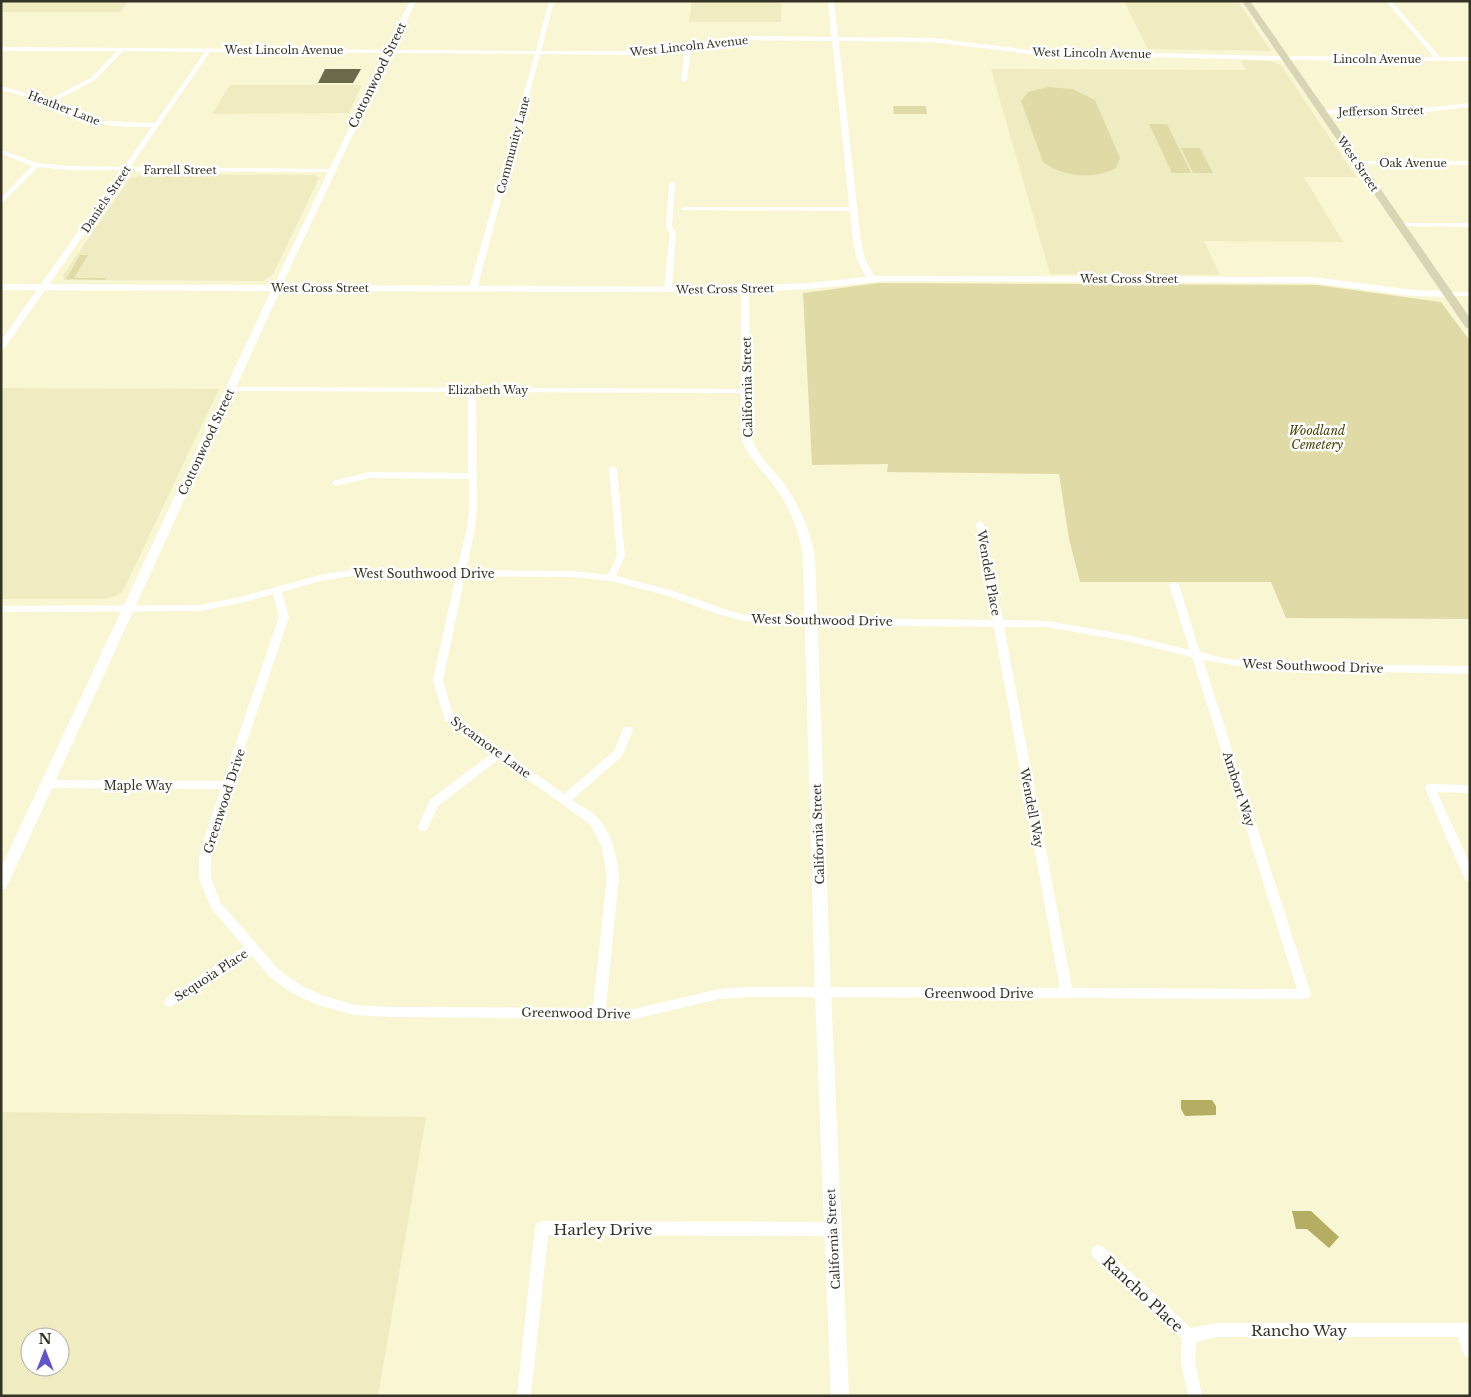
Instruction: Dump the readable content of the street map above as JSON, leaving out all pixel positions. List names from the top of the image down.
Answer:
{
  "streets": {
    "main road": ["West Street"],
    "street": [
      "West Lincoln Avenue",
      "Lincoln Avenue",
      "Cottonwood Street",
      "Heather Lane",
      "Jefferson Street",
      "Community Lane",
      "Oak Avenue",
      "Farrell Street",
      "Daniels Street",
      "West Cross Street",
      "California Street",
      "Elizabeth Way",
      "West Southwood Drive",
      "Wendell Place",
      "Sycamore Lane",
      "Maple Way",
      "Ambort Way",
      "Greenwood Drive",
      "Wendell Way",
      "Sequoia Place",
      "Harley Drive",
      "Rancho Place",
      "Rancho Way"
    ]
  },
  "crossings": [
    ["West Lincoln Avenue", "Lincoln Avenue"],
    ["West Lincoln Avenue", "Cottonwood Street"],
    ["West Lincoln Avenue", "Community Lane"],
    ["West Lincoln Avenue", "West Street"],
    ["West Lincoln Avenue", "Daniels Street"],
    ["Lincoln Avenue", "West Street"],
    ["Cottonwood Street", "Farrell Street"],
    ["Cottonwood Street", "West Cross Street"],
    ["Cottonwood Street", "Elizabeth Way"],
    ["Cottonwood Street", "West Southwood Drive"],
    ["Cottonwood Street", "Maple Way"],
    ["Heather Lane", "Daniels Street"],
    ["Jefferson Street", "West Street"],
    ["Community Lane", "West Cross Street"],
    ["Oak Avenue", "West Street"],
    ["West Street", "West Cross Street"],
    ["Farrell Street", "Daniels Street"],
    ["Daniels Street", "West Cross Street"],
    ["West Cross Street", "California Street"],
    ["California Street", "Elizabeth Way"],
    ["California Street", "West Southwood Drive"],
    ["California Street", "Greenwood Drive"],
    ["California Street", "Harley Drive"],
    ["Elizabeth Way", "Sycamore Lane"],
    ["West Southwood Drive", "Wendell Place"],
    ["West Southwood Drive", "Sycamore Lane"],
    ["West Southwood Drive", "Ambort Way"],
    ["West Southwood Drive", "Greenwood Drive"],
    ["West Southwood Drive", "Wendell Way"],
    ["Wendell Place", "Wendell Way"],
    ["Sycamore Lane", "Greenwood Drive"],
    ["Maple Way", "Greenwood Drive"],
    ["Ambort Way", "Greenwood Drive"],
    ["Greenwood Drive", "Wendell Way"],
    ["Greenwood Drive", "Sequoia Place"],
    ["Rancho Place", "Rancho Way"]
  ],
  "parks": ["Woodland Cemetery"],
  "north": "top"
}
